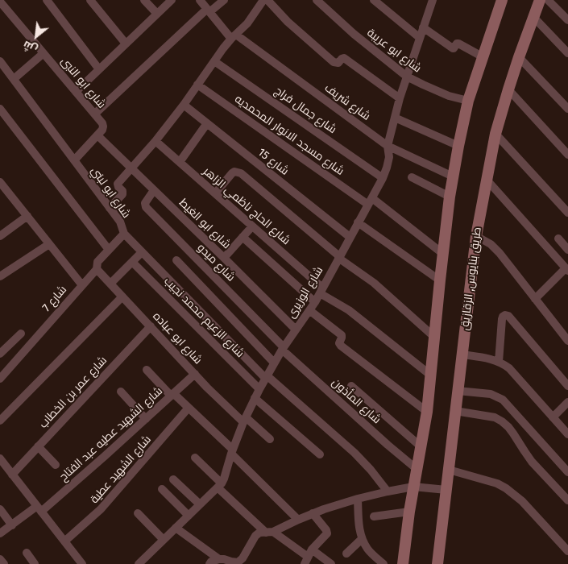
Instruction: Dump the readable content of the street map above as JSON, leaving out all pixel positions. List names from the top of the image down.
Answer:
{
  "streets": {
    "main road": ["طريق بنايوس, الزقازيق"],
    "street": [
      "شارع ابو عريبة",
      "شارع ابو النبى",
      "شارع شريف",
      "شارع جمال فراج",
      "شارع مسجد الانوار المحمديه",
      "شارع 15",
      "شارع ابو لبني",
      "شارع الحاج ناظمي الزاهر",
      "شارع ابو الغيط",
      "شارع ميدو",
      "شارع الوزيرى",
      "شارع 7",
      "شارع الزعيم محمد نجيب",
      "شارع ابو عباده",
      "شارع عمر بن الخطاب",
      "شارع المأذون",
      "شارع الشهيد عطيه عبد الفتاح",
      "شارع الشهيد عطية"
    ]
  },
  "crossings": [
    ["شارع ابو عريبة", "شارع الوزيرى"],
    ["شارع ابو النبى", "شارع ابو الغيط"],
    ["شارع شريف", "شارع الوزيرى"],
    ["شارع جمال فراج", "شارع الوزيرى"],
    ["شارع مسجد الانوار المحمديه", "شارع الوزيرى"],
    ["شارع 15", "شارع الوزيرى"],
    ["شارع ابو لبني", "شارع الوزيرى"],
    ["شارع ابو لبني", "شارع 7"],
    ["شارع الحاج ناظمي الزاهر", "شارع الوزيرى"],
    ["شارع ابو الغيط", "شارع ميدو"],
    ["شارع ابو الغيط", "شارع الوزيرى"],
    ["شارع ميدو", "شارع الوزيرى"],
    ["شارع ميدو", "شارع المأذون"],
    ["شارع الوزيرى", "شارع الزعيم محمد نجيب"],
    ["شارع الوزيرى", "شارع ابو عباده"],
    ["شارع الوزيرى", "شارع المأذون"],
    ["شارع 7", "شارع ابو عباده"],
    ["شارع ابو عباده", "شارع عمر بن الخطاب"],
    ["شارع ابو عباده", "شارع الشهيد عطيه عبد الفتاح"]
  ],
  "north": "bottom left"
}
